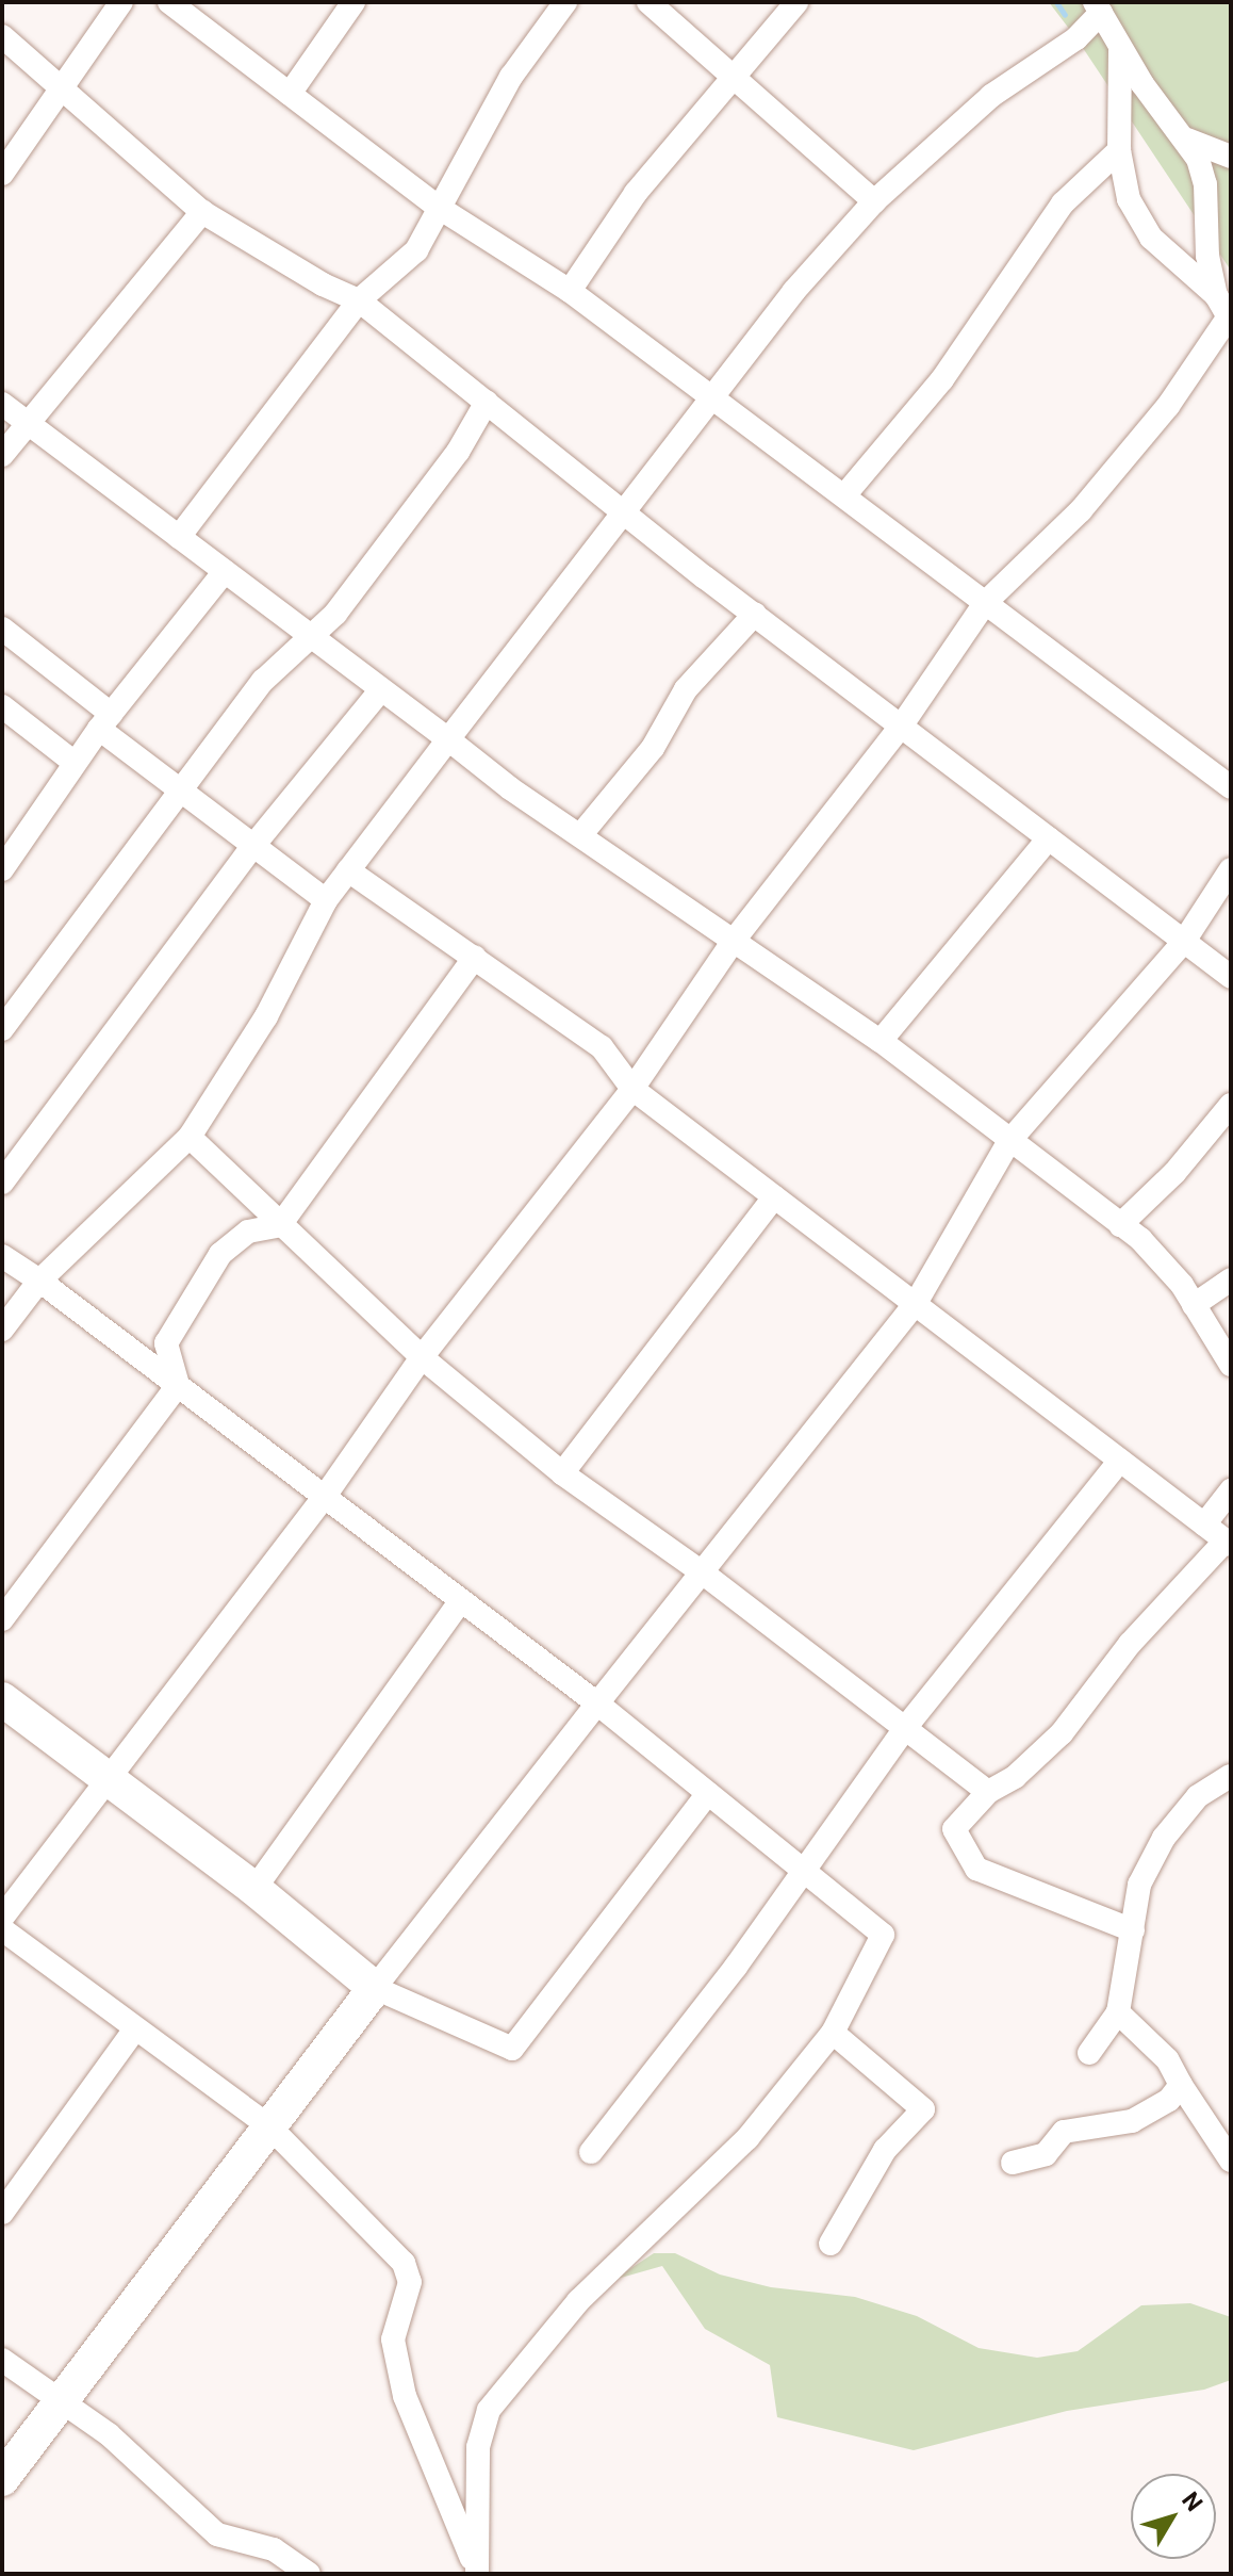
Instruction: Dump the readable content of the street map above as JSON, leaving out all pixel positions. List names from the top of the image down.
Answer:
{
  "north": "top right"
}
